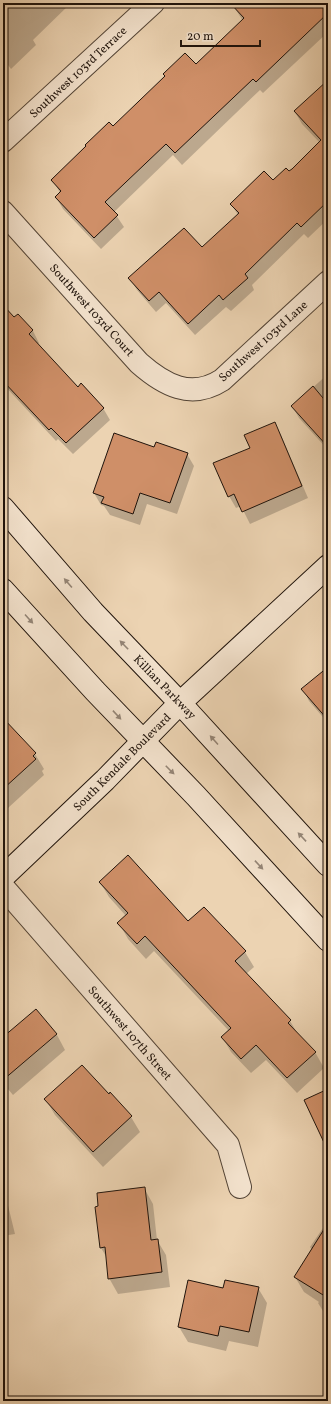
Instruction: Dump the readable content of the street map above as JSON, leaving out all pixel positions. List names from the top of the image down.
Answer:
{
  "streets": {
    "street": [
      "Southwest 103rd Terrace",
      "Southwest 103rd Court",
      "Southwest 103rd Lane",
      "Killian Parkway",
      "South Kendale Boulevard",
      "Southwest 107th Street"
    ]
  },
  "crossings": [
    ["Southwest 103rd Court", "Southwest 103rd Lane"],
    ["Killian Parkway", "South Kendale Boulevard"]
  ],
  "scale_bar": "20 m"
}
